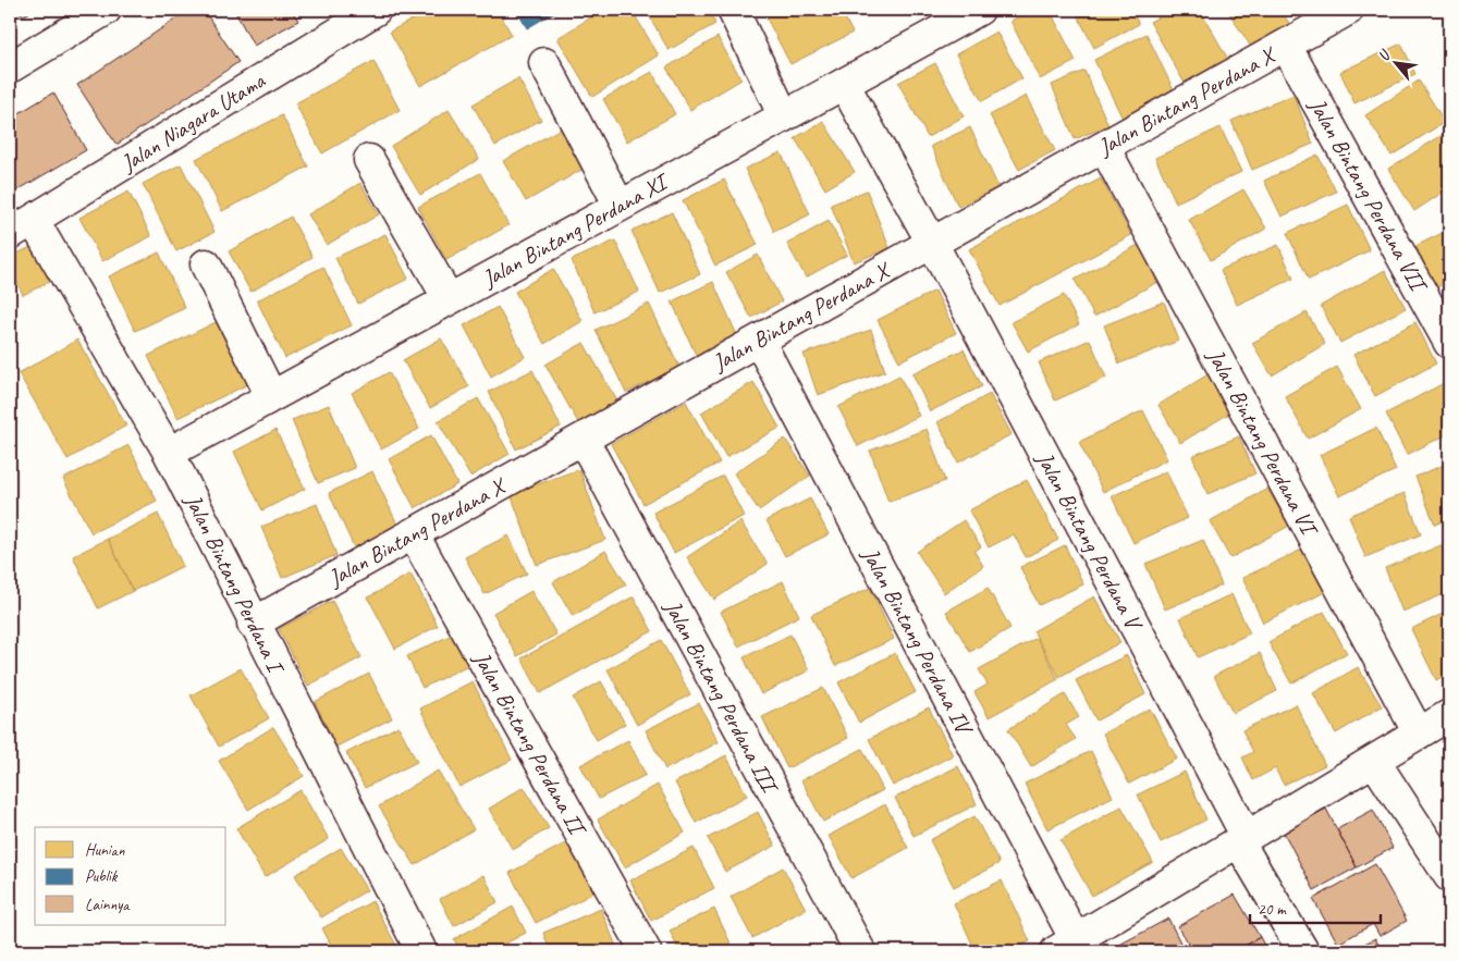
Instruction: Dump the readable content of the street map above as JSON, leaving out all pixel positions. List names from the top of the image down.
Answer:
{
  "streets": {
    "street": [
      "Jalan Bintang Perdana X",
      "Jalan Niagara Utama",
      "Jalan Bintang Perdana VII",
      "Jalan Bintang Perdana XI",
      "Jalan Bintang Perdana VI",
      "Jalan Bintang Perdana V",
      "Jalan Bintang Perdana I",
      "Jalan Bintang Perdana IV",
      "Jalan Bintang Perdana III",
      "Jalan Bintang Perdana II"
    ]
  },
  "crossings": [
    ["Jalan Bintang Perdana X", "Jalan Bintang Perdana VII"],
    ["Jalan Bintang Perdana X", "Jalan Bintang Perdana VI"],
    ["Jalan Bintang Perdana X", "Jalan Bintang Perdana V"],
    ["Jalan Bintang Perdana X", "Jalan Bintang Perdana I"],
    ["Jalan Bintang Perdana X", "Jalan Bintang Perdana IV"],
    ["Jalan Bintang Perdana X", "Jalan Bintang Perdana III"],
    ["Jalan Bintang Perdana X", "Jalan Bintang Perdana II"],
    ["Jalan Niagara Utama", "Jalan Bintang Perdana I"],
    ["Jalan Bintang Perdana XI", "Jalan Bintang Perdana V"],
    ["Jalan Bintang Perdana XI", "Jalan Bintang Perdana I"]
  ],
  "legend": ["Hunian", "Publik", "Lainnya"],
  "scale_bar": "20 m",
  "north": "top left"
}
